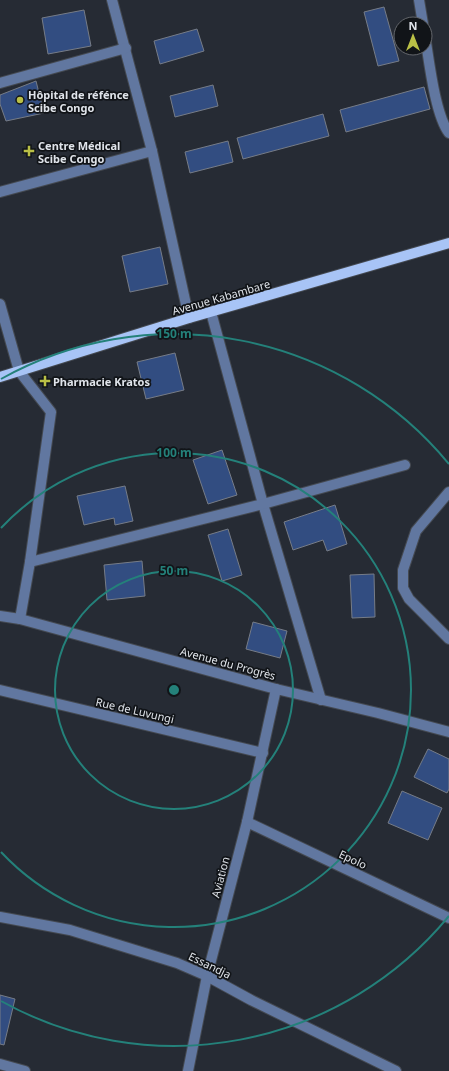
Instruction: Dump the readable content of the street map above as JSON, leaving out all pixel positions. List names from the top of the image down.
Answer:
{
  "streets": {
    "main road": ["Avenue Kabambare"],
    "street": [
      "Avenue du Progrès",
      "Rue de Luvungi",
      "Epolo",
      "Aviation",
      "Essandja"
    ]
  },
  "crossings": [
    ["Avenue du Progrès", "Aviation"],
    ["Rue de Luvungi", "Aviation"],
    ["Epolo", "Aviation"],
    ["Aviation", "Essandja"]
  ],
  "places": {
    "other": ["Hôpital de réfénce Scibe Congo"],
    "health": ["Centre Médical Scibe Congo", "Pharmacie Kratos"]
  },
  "north": "top",
  "rings": ["150 m", "100 m", "50 m"]
}
